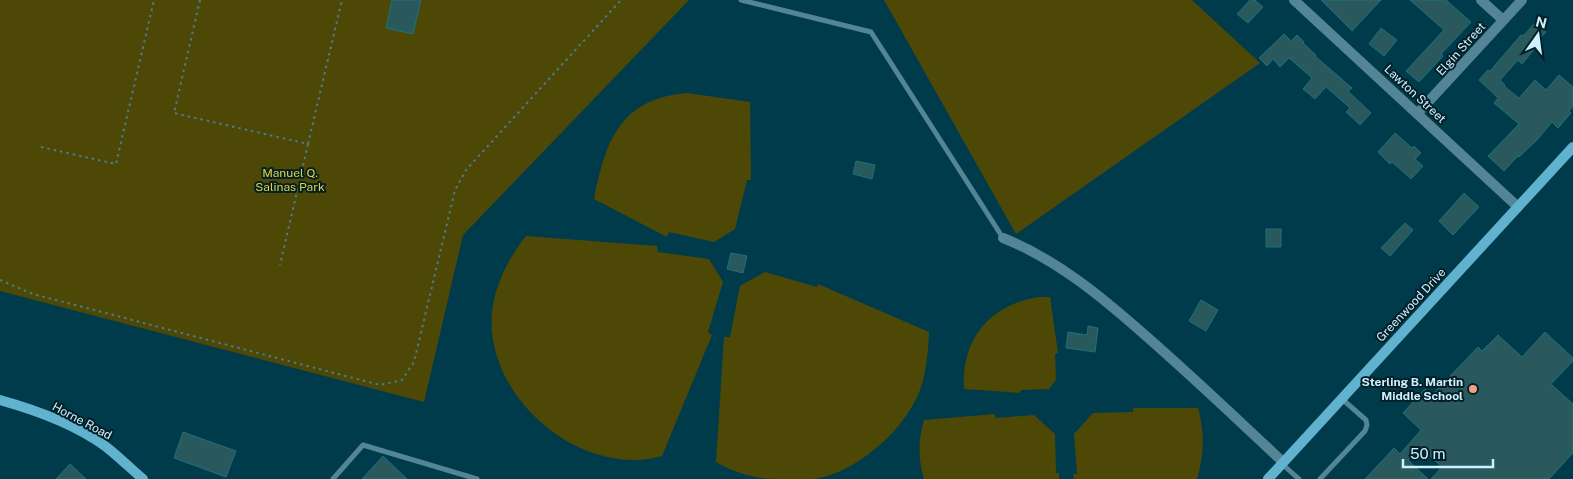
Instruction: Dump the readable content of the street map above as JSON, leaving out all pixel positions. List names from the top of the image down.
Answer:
{
  "streets": {
    "main road": ["Greenwood Drive", "Horne Road"],
    "street": ["Elgin Street", "Lawton Street"]
  },
  "crossings": [
    ["Elgin Street", "Lawton Street"],
    ["Lawton Street", "Greenwood Drive"]
  ],
  "parks": ["Manuel Q. Salinas Park"],
  "places": ["Sterling B. Martin Middle School"],
  "scale_bar": "50 m",
  "north": "top"
}
